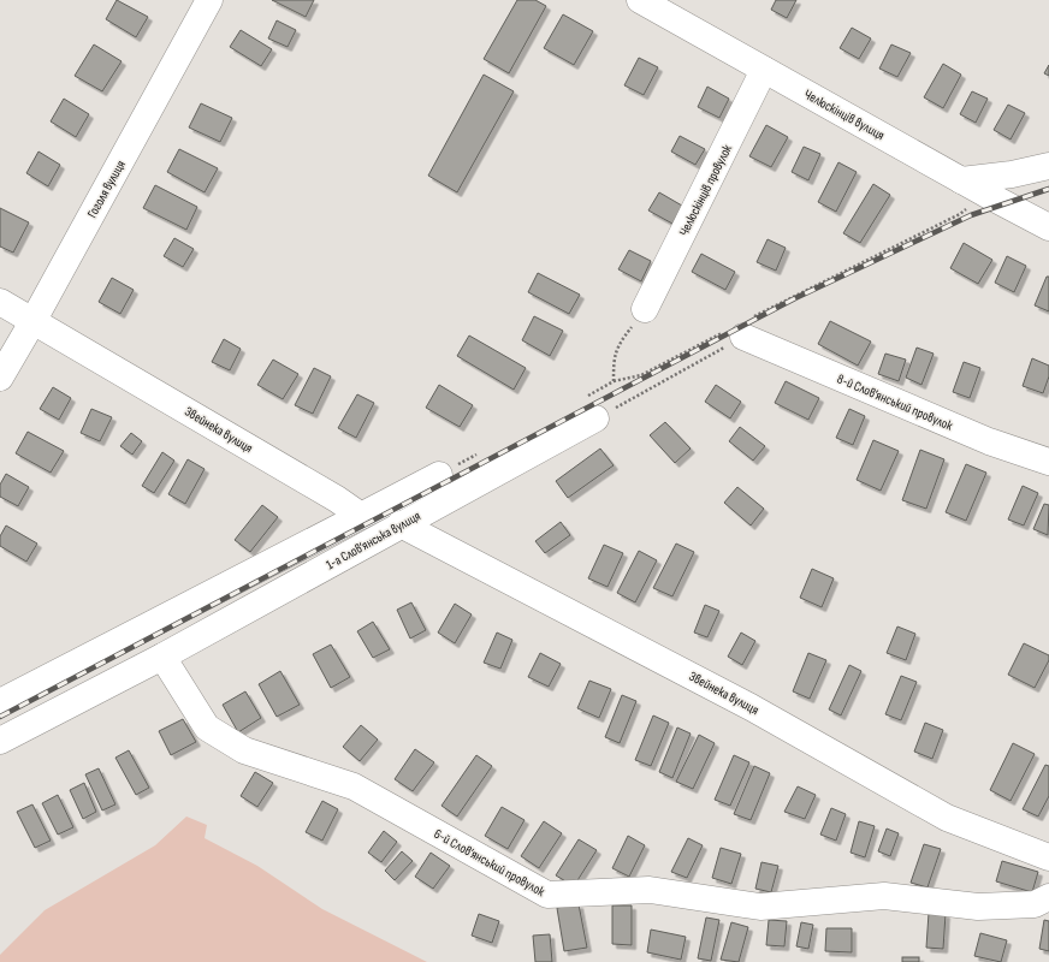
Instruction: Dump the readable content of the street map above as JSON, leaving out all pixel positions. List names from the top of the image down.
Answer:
{
  "streets": {
    "street": [
      "Челюскінців вулиця",
      "Гоголя вулиця",
      "Челюскінців провулок",
      "8-й Слов’янський провулок",
      "Звейнека вулиця",
      "1-а Слов’янська вулиця",
      "6-й Слов’янський провулок"
    ]
  },
  "crossings": [
    ["Челюскінців вулиця", "Челюскінців провулок"],
    ["Гоголя вулиця", "Звейнека вулиця"],
    ["Звейнека вулиця", "1-а Слов’янська вулиця"],
    ["1-а Слов’янська вулиця", "6-й Слов’янський провулок"]
  ]
}
